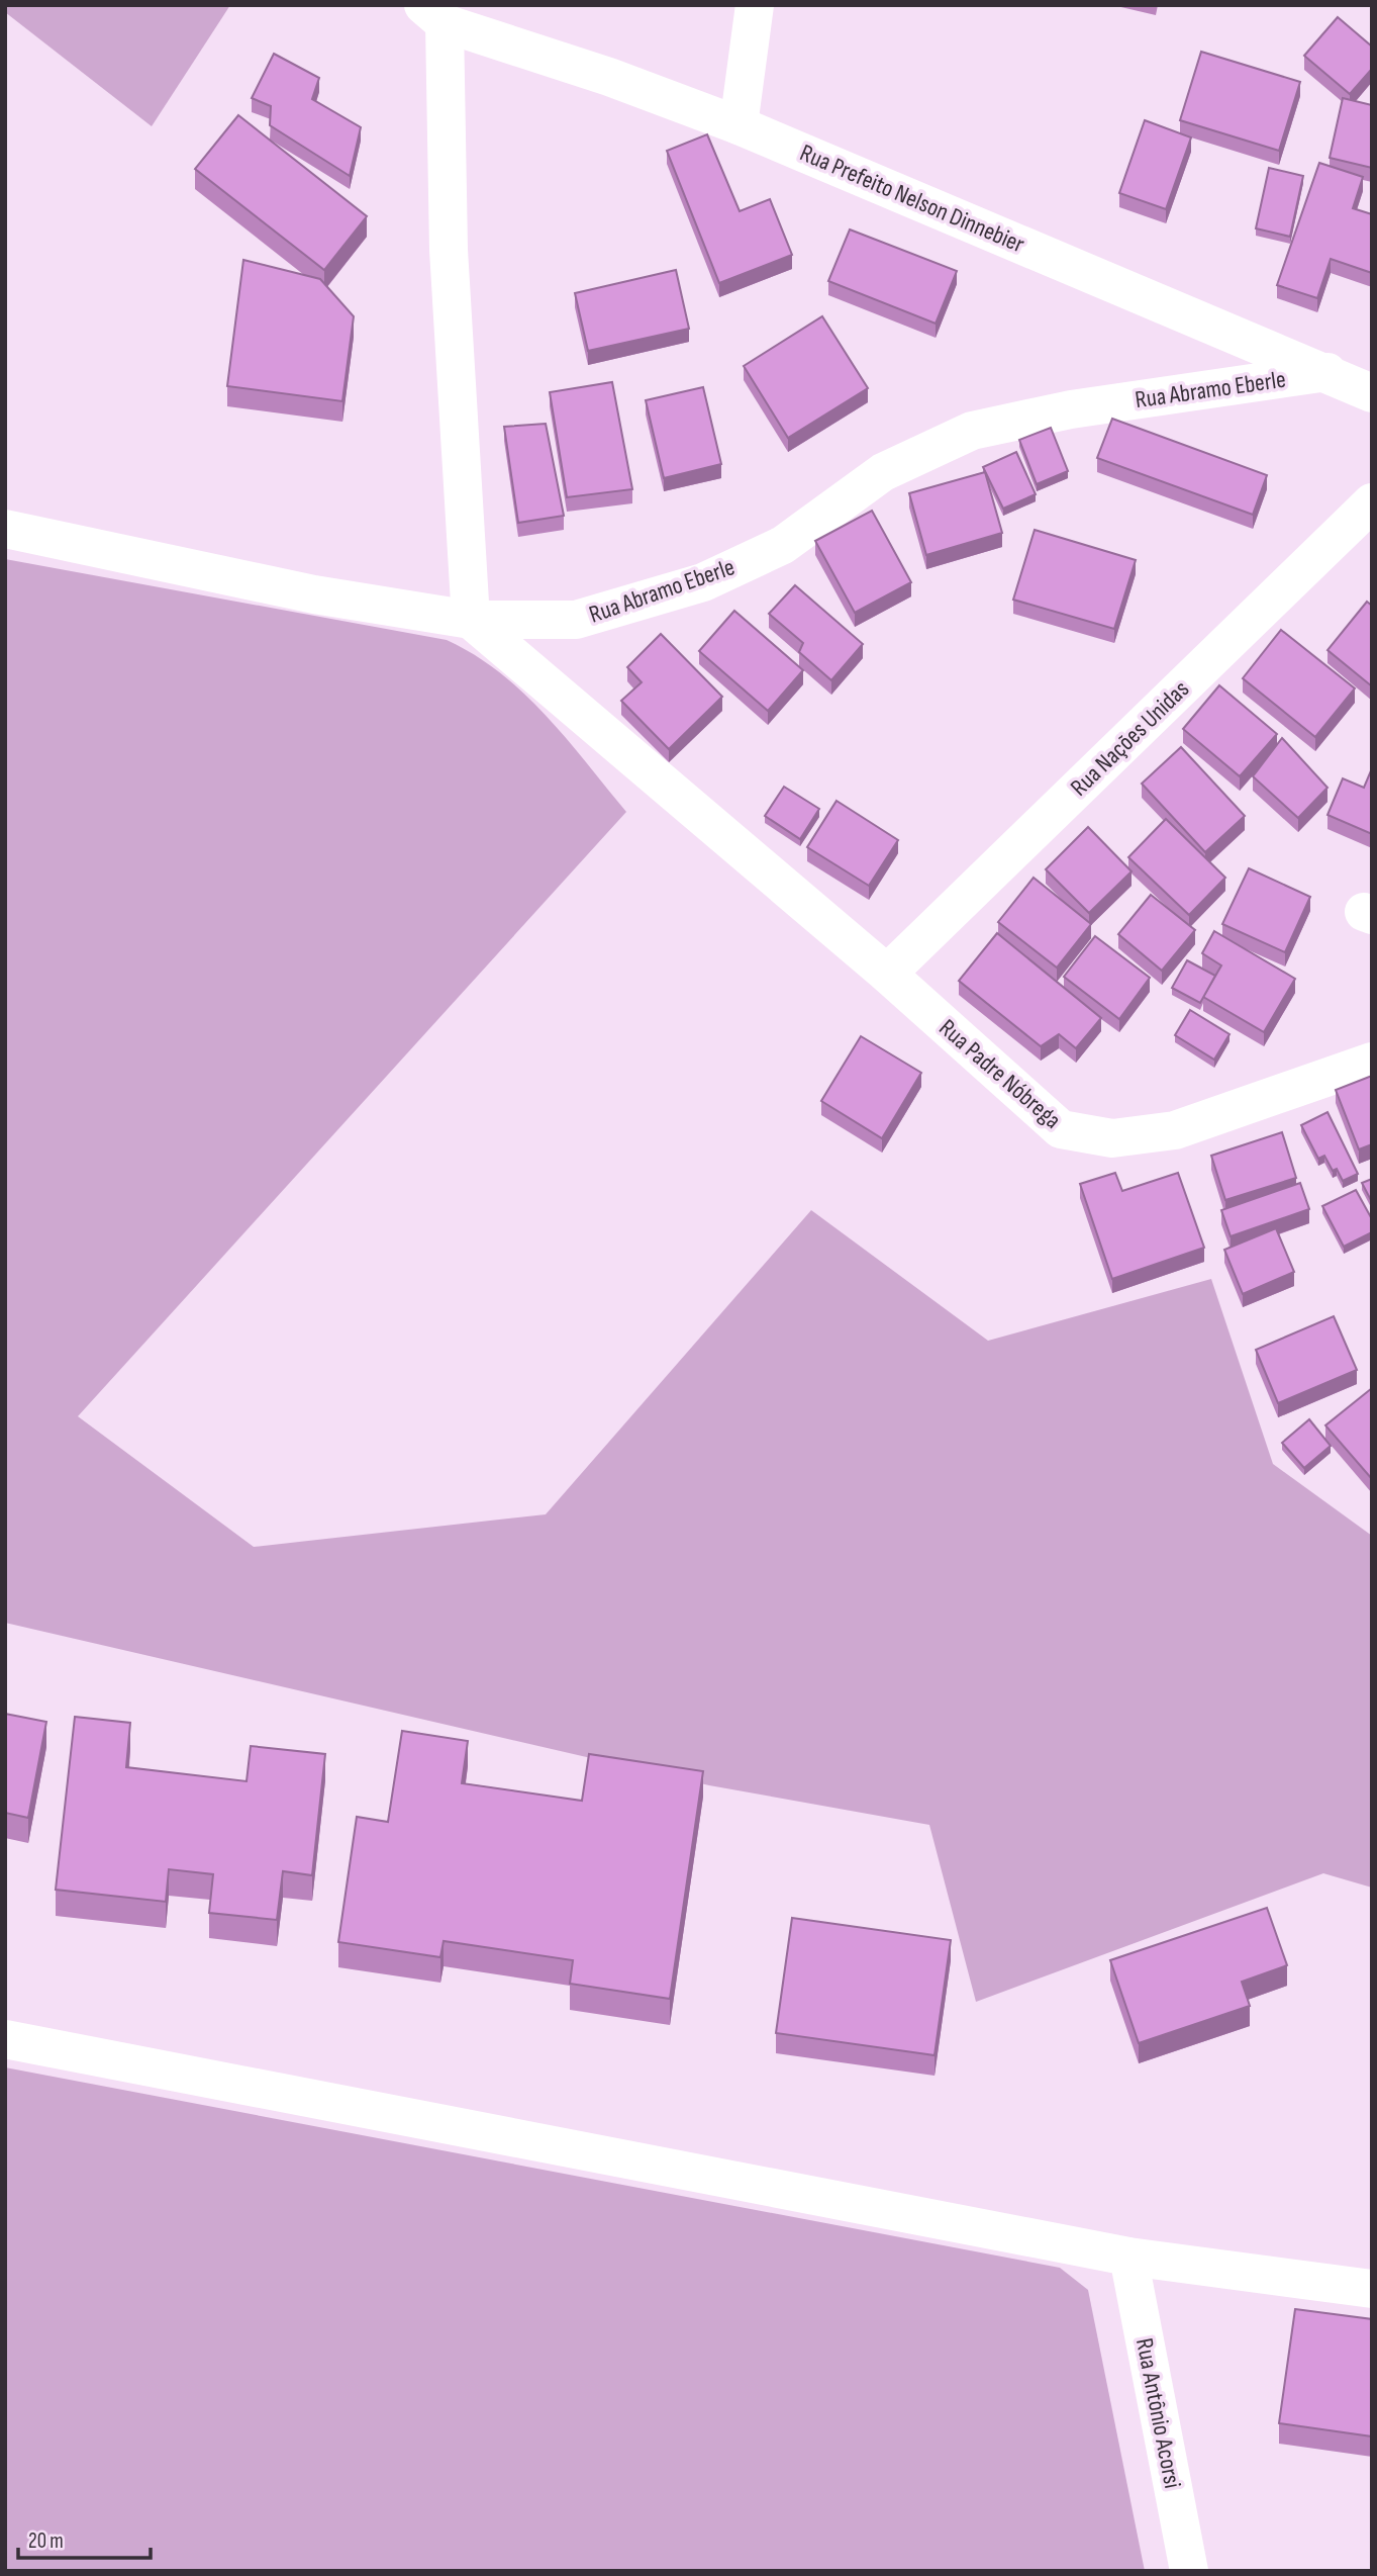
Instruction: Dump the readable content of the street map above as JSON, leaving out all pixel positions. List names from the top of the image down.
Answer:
{
  "streets": {
    "street": [
      "Rua Prefeito Nelson Dinnebier",
      "Rua Abramo Eberle",
      "Rua Nações Unidas",
      "Rua Padre Nóbrega",
      "Rua Antônio Acorsi"
    ]
  },
  "crossings": [
    ["Rua Prefeito Nelson Dinnebier", "Rua Abramo Eberle"],
    ["Rua Abramo Eberle", "Rua Padre Nóbrega"],
    ["Rua Nações Unidas", "Rua Padre Nóbrega"]
  ],
  "scale_bar": "20 m"
}
